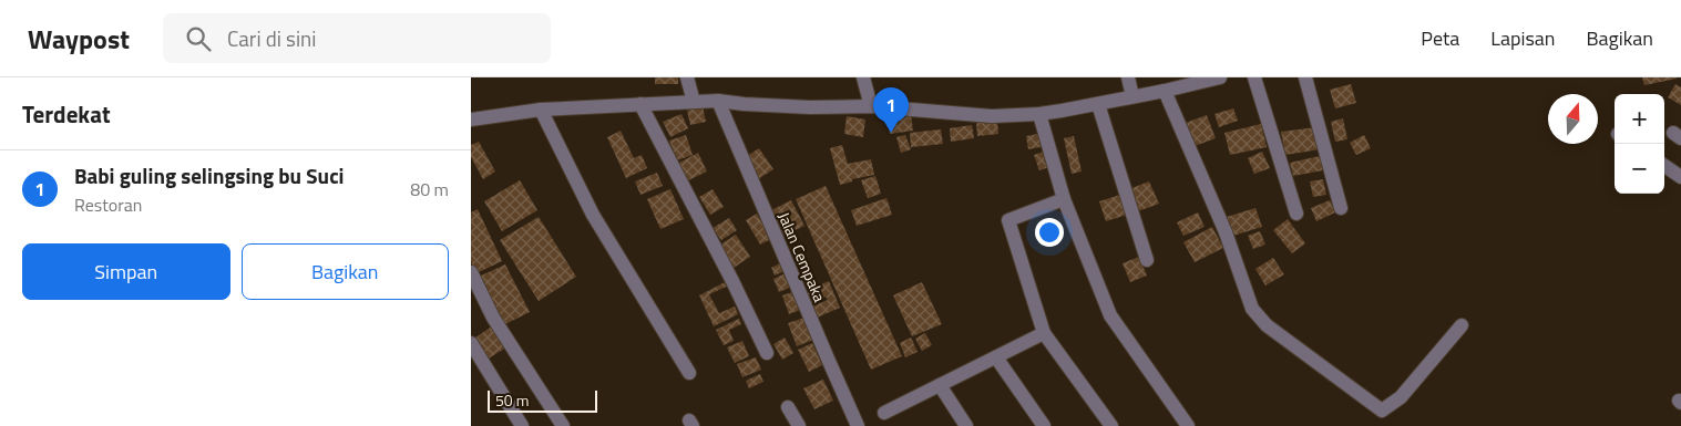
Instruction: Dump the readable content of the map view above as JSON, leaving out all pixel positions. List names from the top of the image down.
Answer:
{
  "streets": {
    "street": ["Jalan Cempaka"]
  },
  "scale_bar": "50 m",
  "north": "top",
  "page": {
    "header": "Waypost",
    "search": "Cari di sini",
    "nav": ["Peta", "Lapisan", "Bagikan"],
    "heading": "Terdekat",
    "pins": "1",
    "map_buttons": ["+", "−"],
    "list": [
      {
        "mark": "1",
        "name": "Babi guling selingsing bu Suci",
        "note": "Restoran",
        "value": "80 m"
      }
    ],
    "buttons": ["Simpan", "Bagikan"],
    "scale": "50 m"
  }
}
